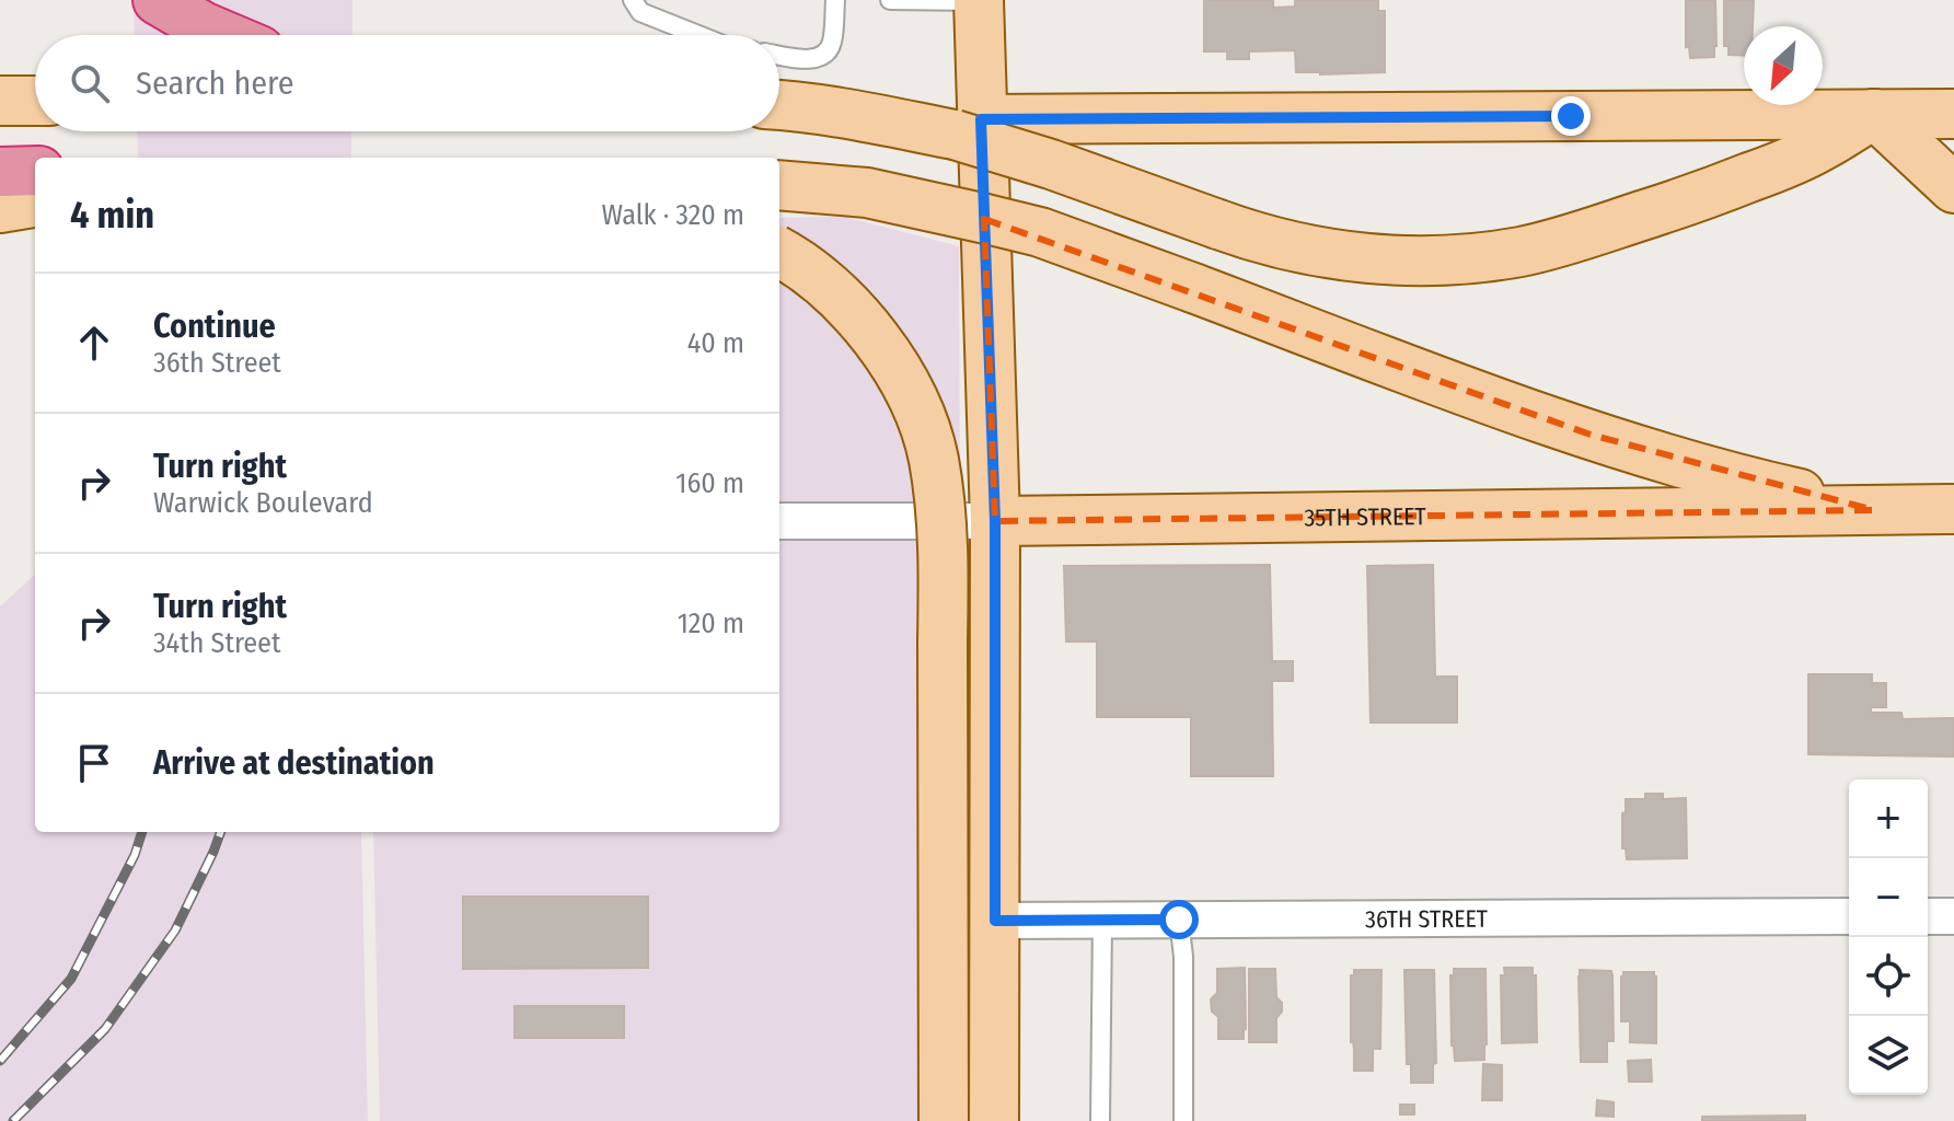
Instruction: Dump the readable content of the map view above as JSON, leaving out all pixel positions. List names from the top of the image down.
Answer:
{
  "streets": {
    "main road": ["35TH STREET"],
    "street": ["36TH STREET"]
  },
  "north": "bottom left",
  "page": {
    "search": "Search here",
    "heading": ["4 min", "Walk · 320 m"],
    "list": [
      ["Continue", "36th Street", "40 m"],
      ["Turn right", "Warwick Boulevard", "160 m"],
      ["Turn right", "34th Street", "120 m"],
      "Arrive at destination"
    ],
    "map_buttons": ["+", "−"]
  }
}
